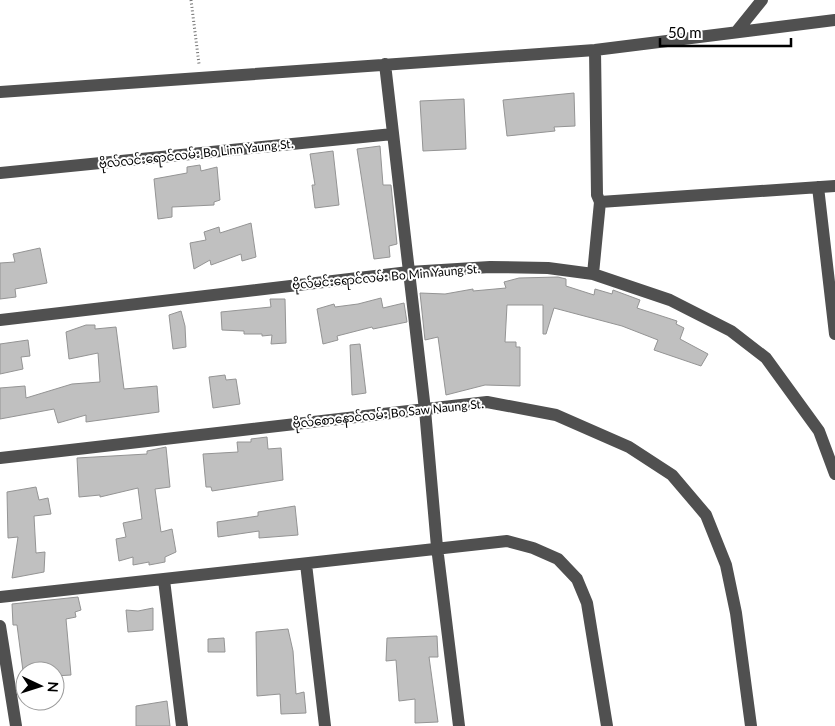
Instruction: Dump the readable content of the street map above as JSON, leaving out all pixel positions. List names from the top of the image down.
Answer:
{
  "streets": {
    "street": ["ဗိုလ်လင်းရောင်လမ်း Bo Linn Yaung St.", "ဗိုလ်မင်းရောင်လမ်း Bo Min Yaung St.", "ဗိုလ်စောနောင်လမ်း Bo Saw Naung St."]
  },
  "scale_bar": "50 m",
  "north": "right"
}
